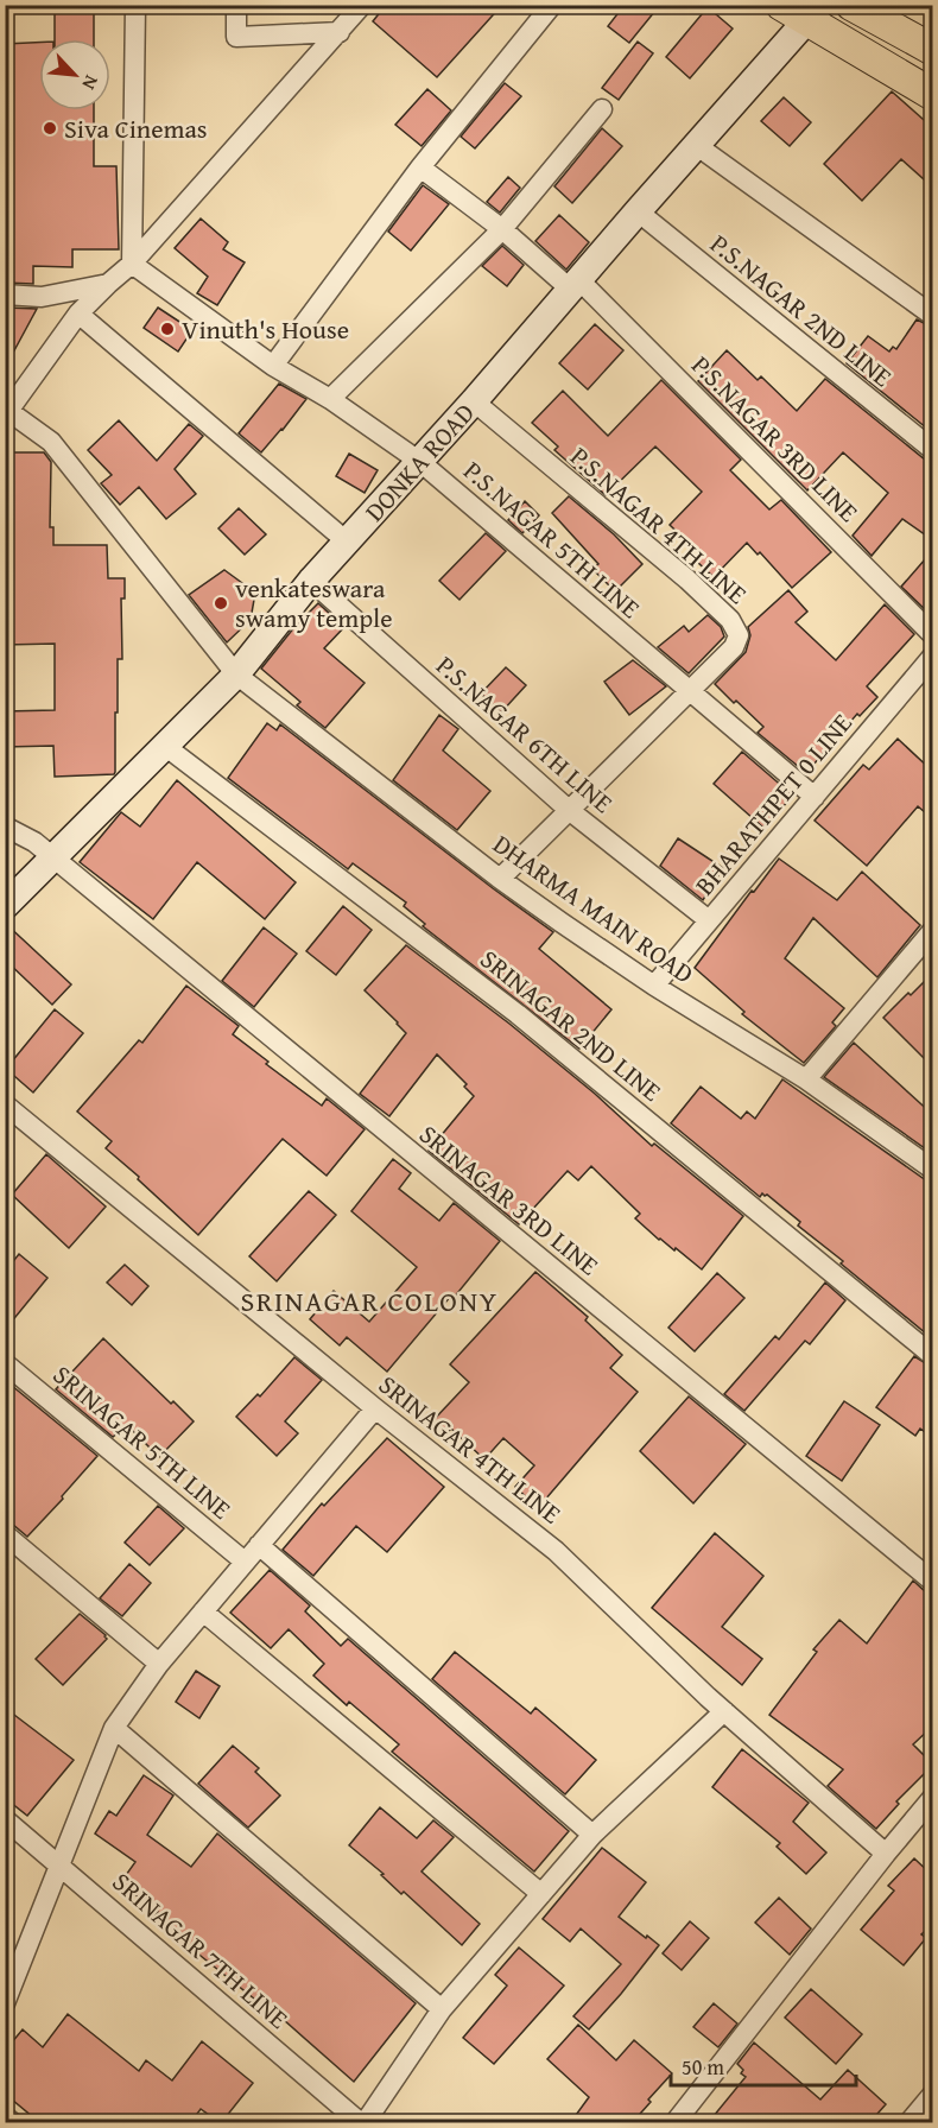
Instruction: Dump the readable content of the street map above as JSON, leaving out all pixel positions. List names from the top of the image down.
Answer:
{
  "streets": {
    "street": [
      "P.S.NAGAR 2ND LINE",
      "P.S.NAGAR 3RD LINE",
      "DONKA ROAD",
      "P.S.NAGAR 4TH LINE",
      "P.S.NAGAR 5TH LINE",
      "P.S.NAGAR 6TH LINE",
      "BHARATHPET 0 LINE",
      "DHARMA MAIN ROAD",
      "SRINAGAR 2ND LINE",
      "SRINAGAR 3RD LINE",
      "SRINAGAR 5TH LINE",
      "SRINAGAR 4TH LINE",
      "SRINAGAR 7TH LINE"
    ]
  },
  "crossings": [
    ["P.S.NAGAR 2ND LINE", "DONKA ROAD"],
    ["P.S.NAGAR 3RD LINE", "DONKA ROAD"],
    ["DONKA ROAD", "P.S.NAGAR 4TH LINE"],
    ["DONKA ROAD", "P.S.NAGAR 5TH LINE"],
    ["DONKA ROAD", "P.S.NAGAR 6TH LINE"],
    ["DONKA ROAD", "DHARMA MAIN ROAD"],
    ["DONKA ROAD", "SRINAGAR 2ND LINE"],
    ["DONKA ROAD", "SRINAGAR 3RD LINE"],
    ["P.S.NAGAR 4TH LINE", "P.S.NAGAR 5TH LINE"],
    ["P.S.NAGAR 4TH LINE", "P.S.NAGAR 6TH LINE"],
    ["P.S.NAGAR 4TH LINE", "DHARMA MAIN ROAD"],
    ["P.S.NAGAR 5TH LINE", "BHARATHPET 0 LINE"],
    ["P.S.NAGAR 6TH LINE", "BHARATHPET 0 LINE"],
    ["BHARATHPET 0 LINE", "DHARMA MAIN ROAD"]
  ],
  "districts": ["SRINAGAR COLONY"],
  "places": ["Siva Cinemas", "Vinuth's House", "venkateswara swamy temple"],
  "scale_bar": "50 m",
  "north": "bottom right"
}
